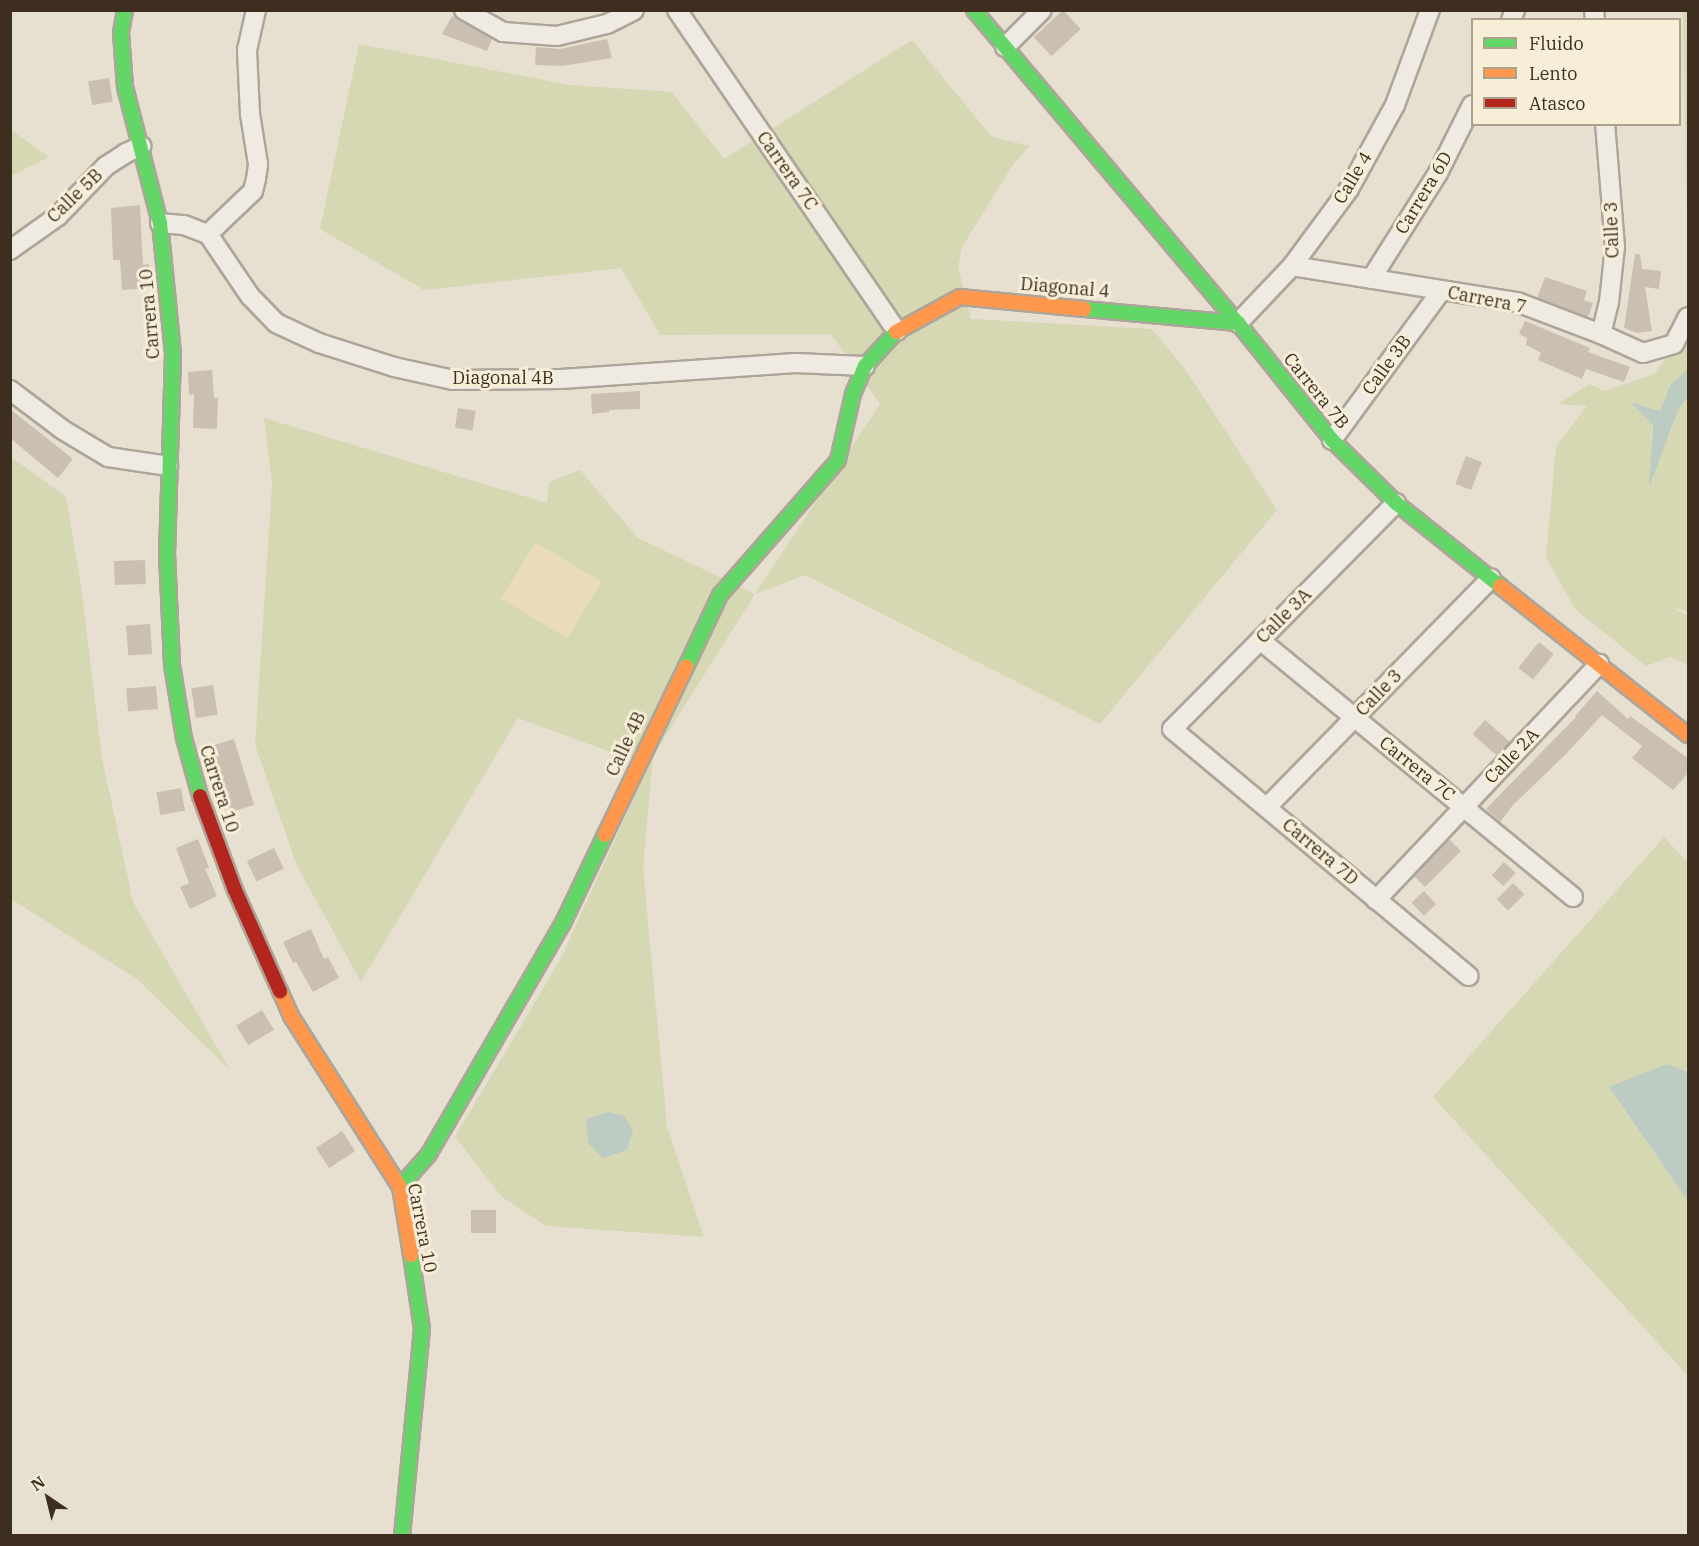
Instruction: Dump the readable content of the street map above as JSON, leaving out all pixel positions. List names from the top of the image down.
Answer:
{
  "streets": {
    "street": [
      "Carrera 7C",
      "Calle 4",
      "Carrera 6D",
      "Calle 5B",
      "Calle 3",
      "Diagonal 4",
      "Carrera 7",
      "Carrera 10",
      "Calle 3B",
      "Diagonal 4B",
      "Carrera 7B",
      "Calle 3A",
      "Calle 4B",
      "Calle 2A",
      "Carrera 7D"
    ]
  },
  "crossings": [
    ["Carrera 7C", "Calle 3"],
    ["Carrera 7C", "Diagonal 4"],
    ["Carrera 7C", "Calle 3A"],
    ["Carrera 7C", "Calle 4B"],
    ["Carrera 7C", "Calle 2A"],
    ["Calle 4", "Diagonal 4"],
    ["Calle 4", "Carrera 7"],
    ["Calle 4", "Carrera 7B"],
    ["Carrera 6D", "Carrera 7"],
    ["Calle 5B", "Carrera 10"],
    ["Calle 3", "Carrera 7"],
    ["Calle 3", "Carrera 7B"],
    ["Calle 3", "Carrera 7D"],
    ["Diagonal 4", "Carrera 7B"],
    ["Diagonal 4", "Calle 4B"],
    ["Carrera 7", "Calle 3B"],
    ["Carrera 10", "Calle 4B"],
    ["Calle 3B", "Carrera 7B"],
    ["Diagonal 4B", "Calle 4B"],
    ["Carrera 7B", "Calle 3A"],
    ["Carrera 7B", "Calle 2A"],
    ["Calle 3A", "Carrera 7D"],
    ["Calle 2A", "Carrera 7D"]
  ],
  "legend": ["Fluido", "Lento", "Atasco"],
  "north": "top left"
}
